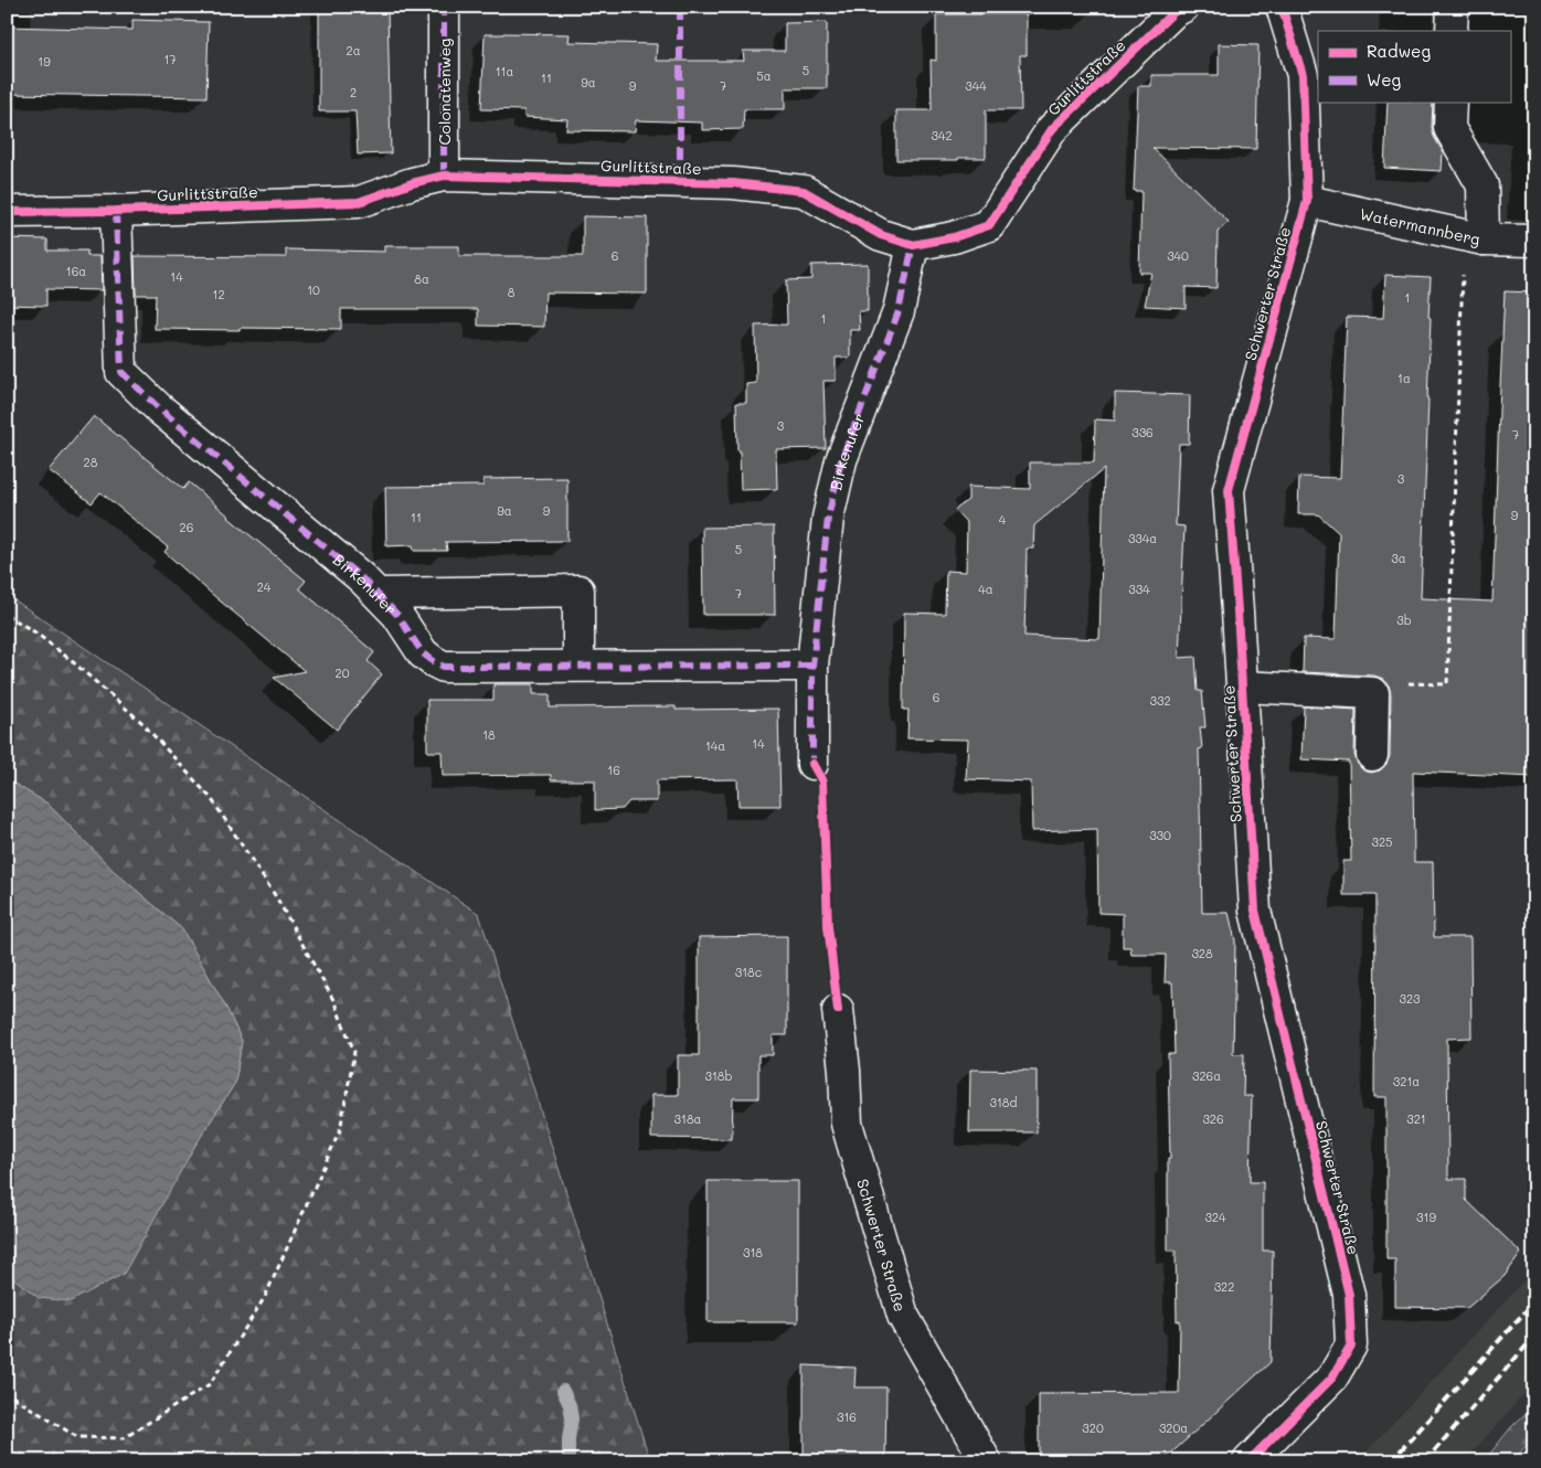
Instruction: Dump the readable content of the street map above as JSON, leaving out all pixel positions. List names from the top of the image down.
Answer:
{
  "streets": {
    "street": [
      "Gurlittstraße",
      "Colonatenweg",
      "Watermannberg",
      "Schwerter Straße",
      "Birkenufer"
    ]
  },
  "crossings": [
    ["Gurlittstraße", "Colonatenweg"],
    ["Gurlittstraße", "Birkenufer"],
    ["Watermannberg", "Schwerter Straße"]
  ],
  "house_numbers": [
    "2a",
    "17",
    "19",
    "5",
    "11a",
    "5a",
    "11",
    "9a",
    "9",
    "7",
    "344",
    "2",
    "342",
    "6",
    "340",
    "16a",
    "14",
    "8a",
    "10",
    "8",
    "12",
    "1",
    "1",
    "1a",
    "3",
    "336",
    "7",
    "28",
    "3",
    "9a",
    "9",
    "9",
    "11",
    "4",
    "26",
    "334a",
    "5",
    "3a",
    "24",
    "4a",
    "334",
    "7",
    "3b",
    "20",
    "6",
    "332",
    "18",
    "14",
    "14a",
    "16",
    "330",
    "325",
    "328",
    "318c",
    "323",
    "318b",
    "326a",
    "321a",
    "318d",
    "318a",
    "326",
    "321",
    "324",
    "319",
    "318",
    "322",
    "316",
    "320",
    "320a"
  ],
  "legend": ["Radweg", "Weg"]
}
